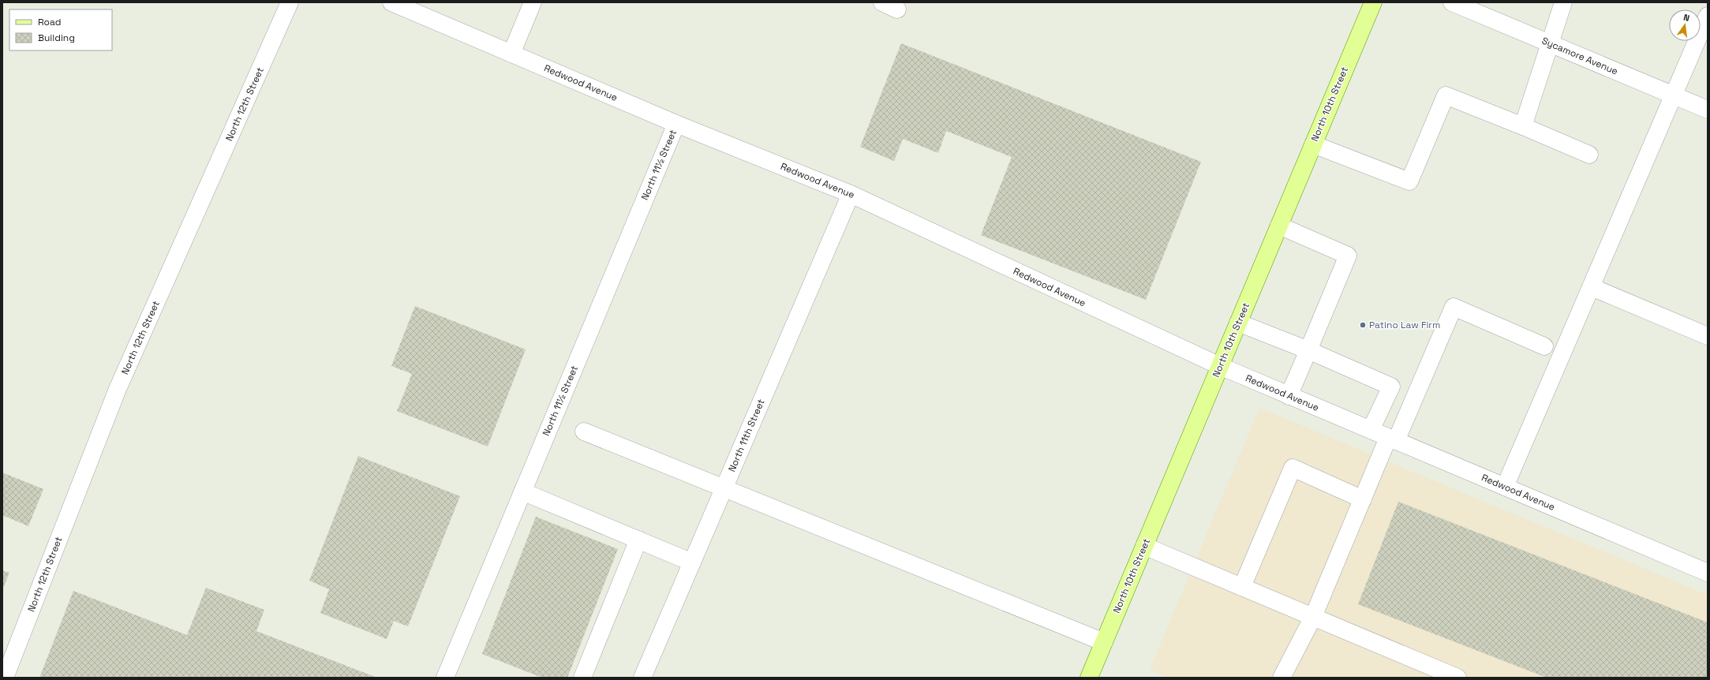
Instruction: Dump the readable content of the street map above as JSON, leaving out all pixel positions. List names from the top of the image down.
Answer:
{
  "streets": {
    "main road": ["North 10th Street"],
    "street": [
      "Sycamore Avenue",
      "Redwood Avenue",
      "North 12th Street",
      "North 11½ Street",
      "North 11th Street"
    ]
  },
  "crossings": [
    ["Redwood Avenue", "North 10th Street"],
    ["Redwood Avenue", "North 11½ Street"],
    ["Redwood Avenue", "North 11th Street"]
  ],
  "places": ["Patino Law Firm"],
  "legend": ["Road", "Building"],
  "north": "top"
}
